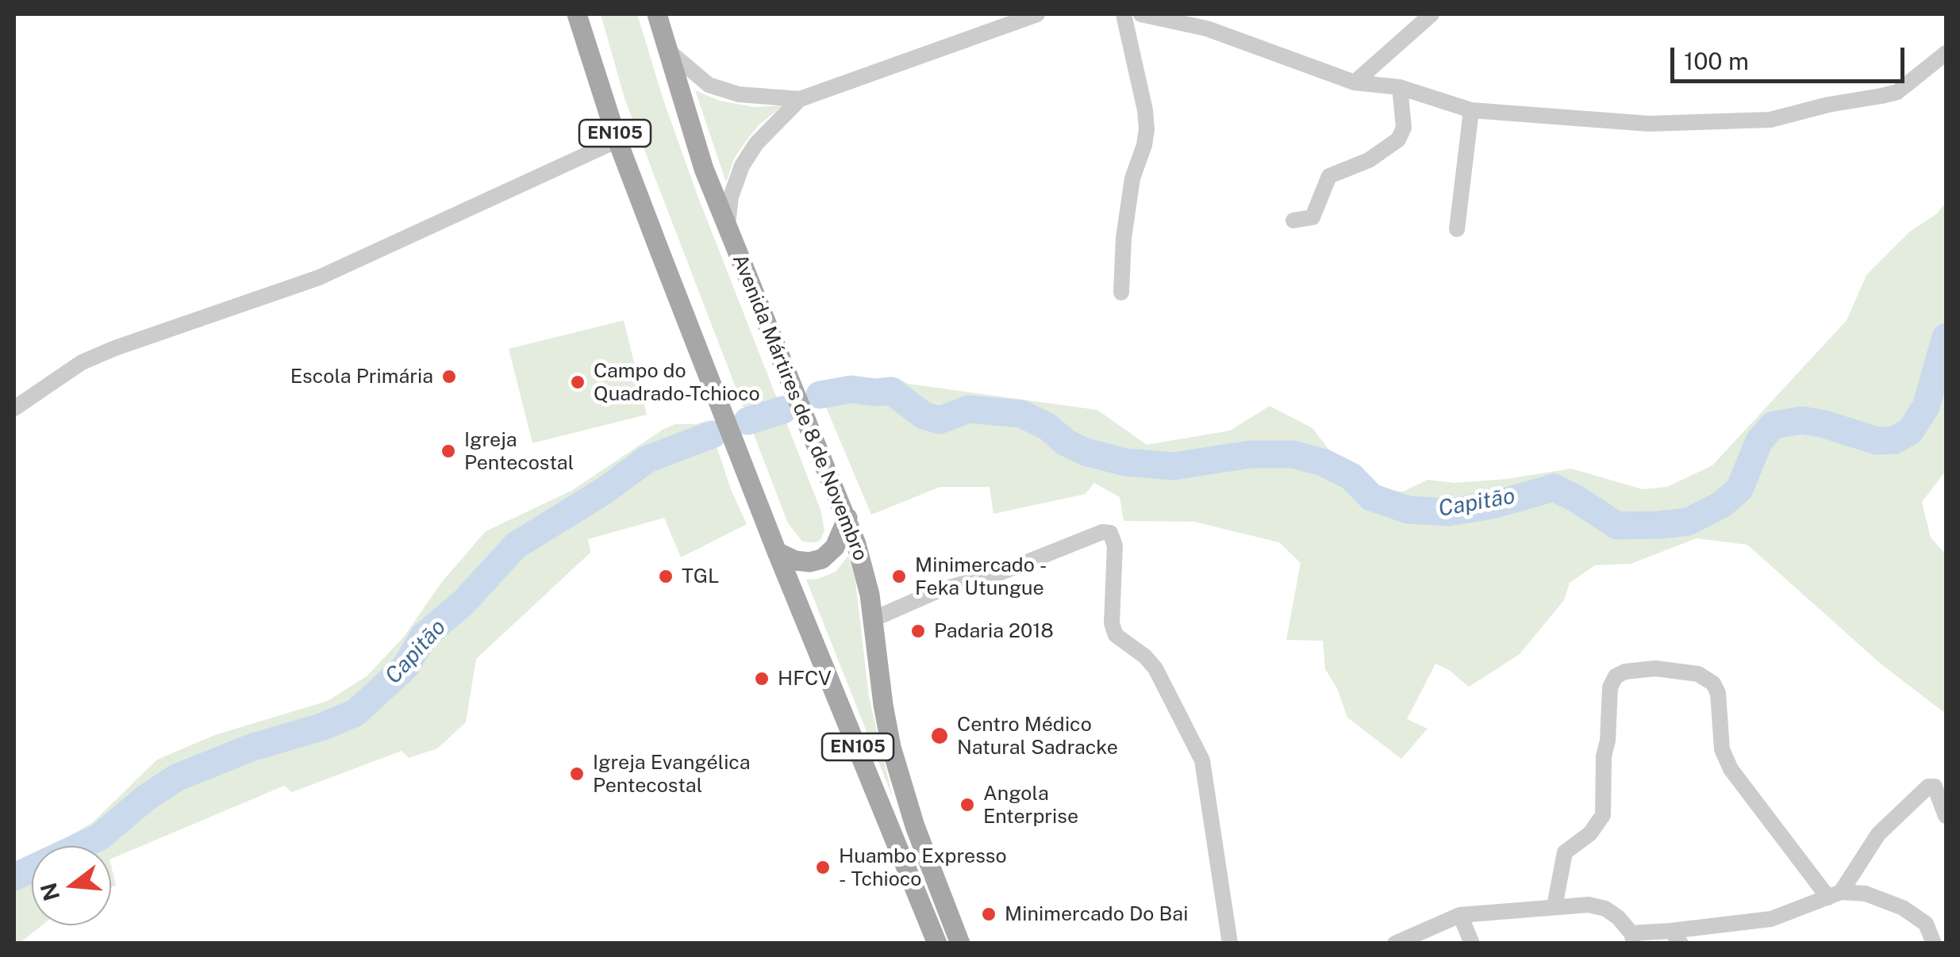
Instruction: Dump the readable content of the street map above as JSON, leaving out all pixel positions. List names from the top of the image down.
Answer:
{
  "streets": {
    "main road": ["EN105", "Avenida Mártires de 8 de Novembro"]
  },
  "water": ["Capitão"],
  "places": [
    "Escola Primária",
    "Campo do Quadrado-Tchioco",
    "Igreja Pentecostal",
    "TGL",
    "Minimercado - Feka Utungue",
    "Padaria 2018",
    "HFCV",
    "Centro Médico Natural Sadracke",
    "Igreja Evangélica Pentecostal",
    "Angola Enterprise",
    "Huambo Expresso - Tchioco",
    "Minimercado Do Bai"
  ],
  "scale_bar": "100 m",
  "north": "left"
}
